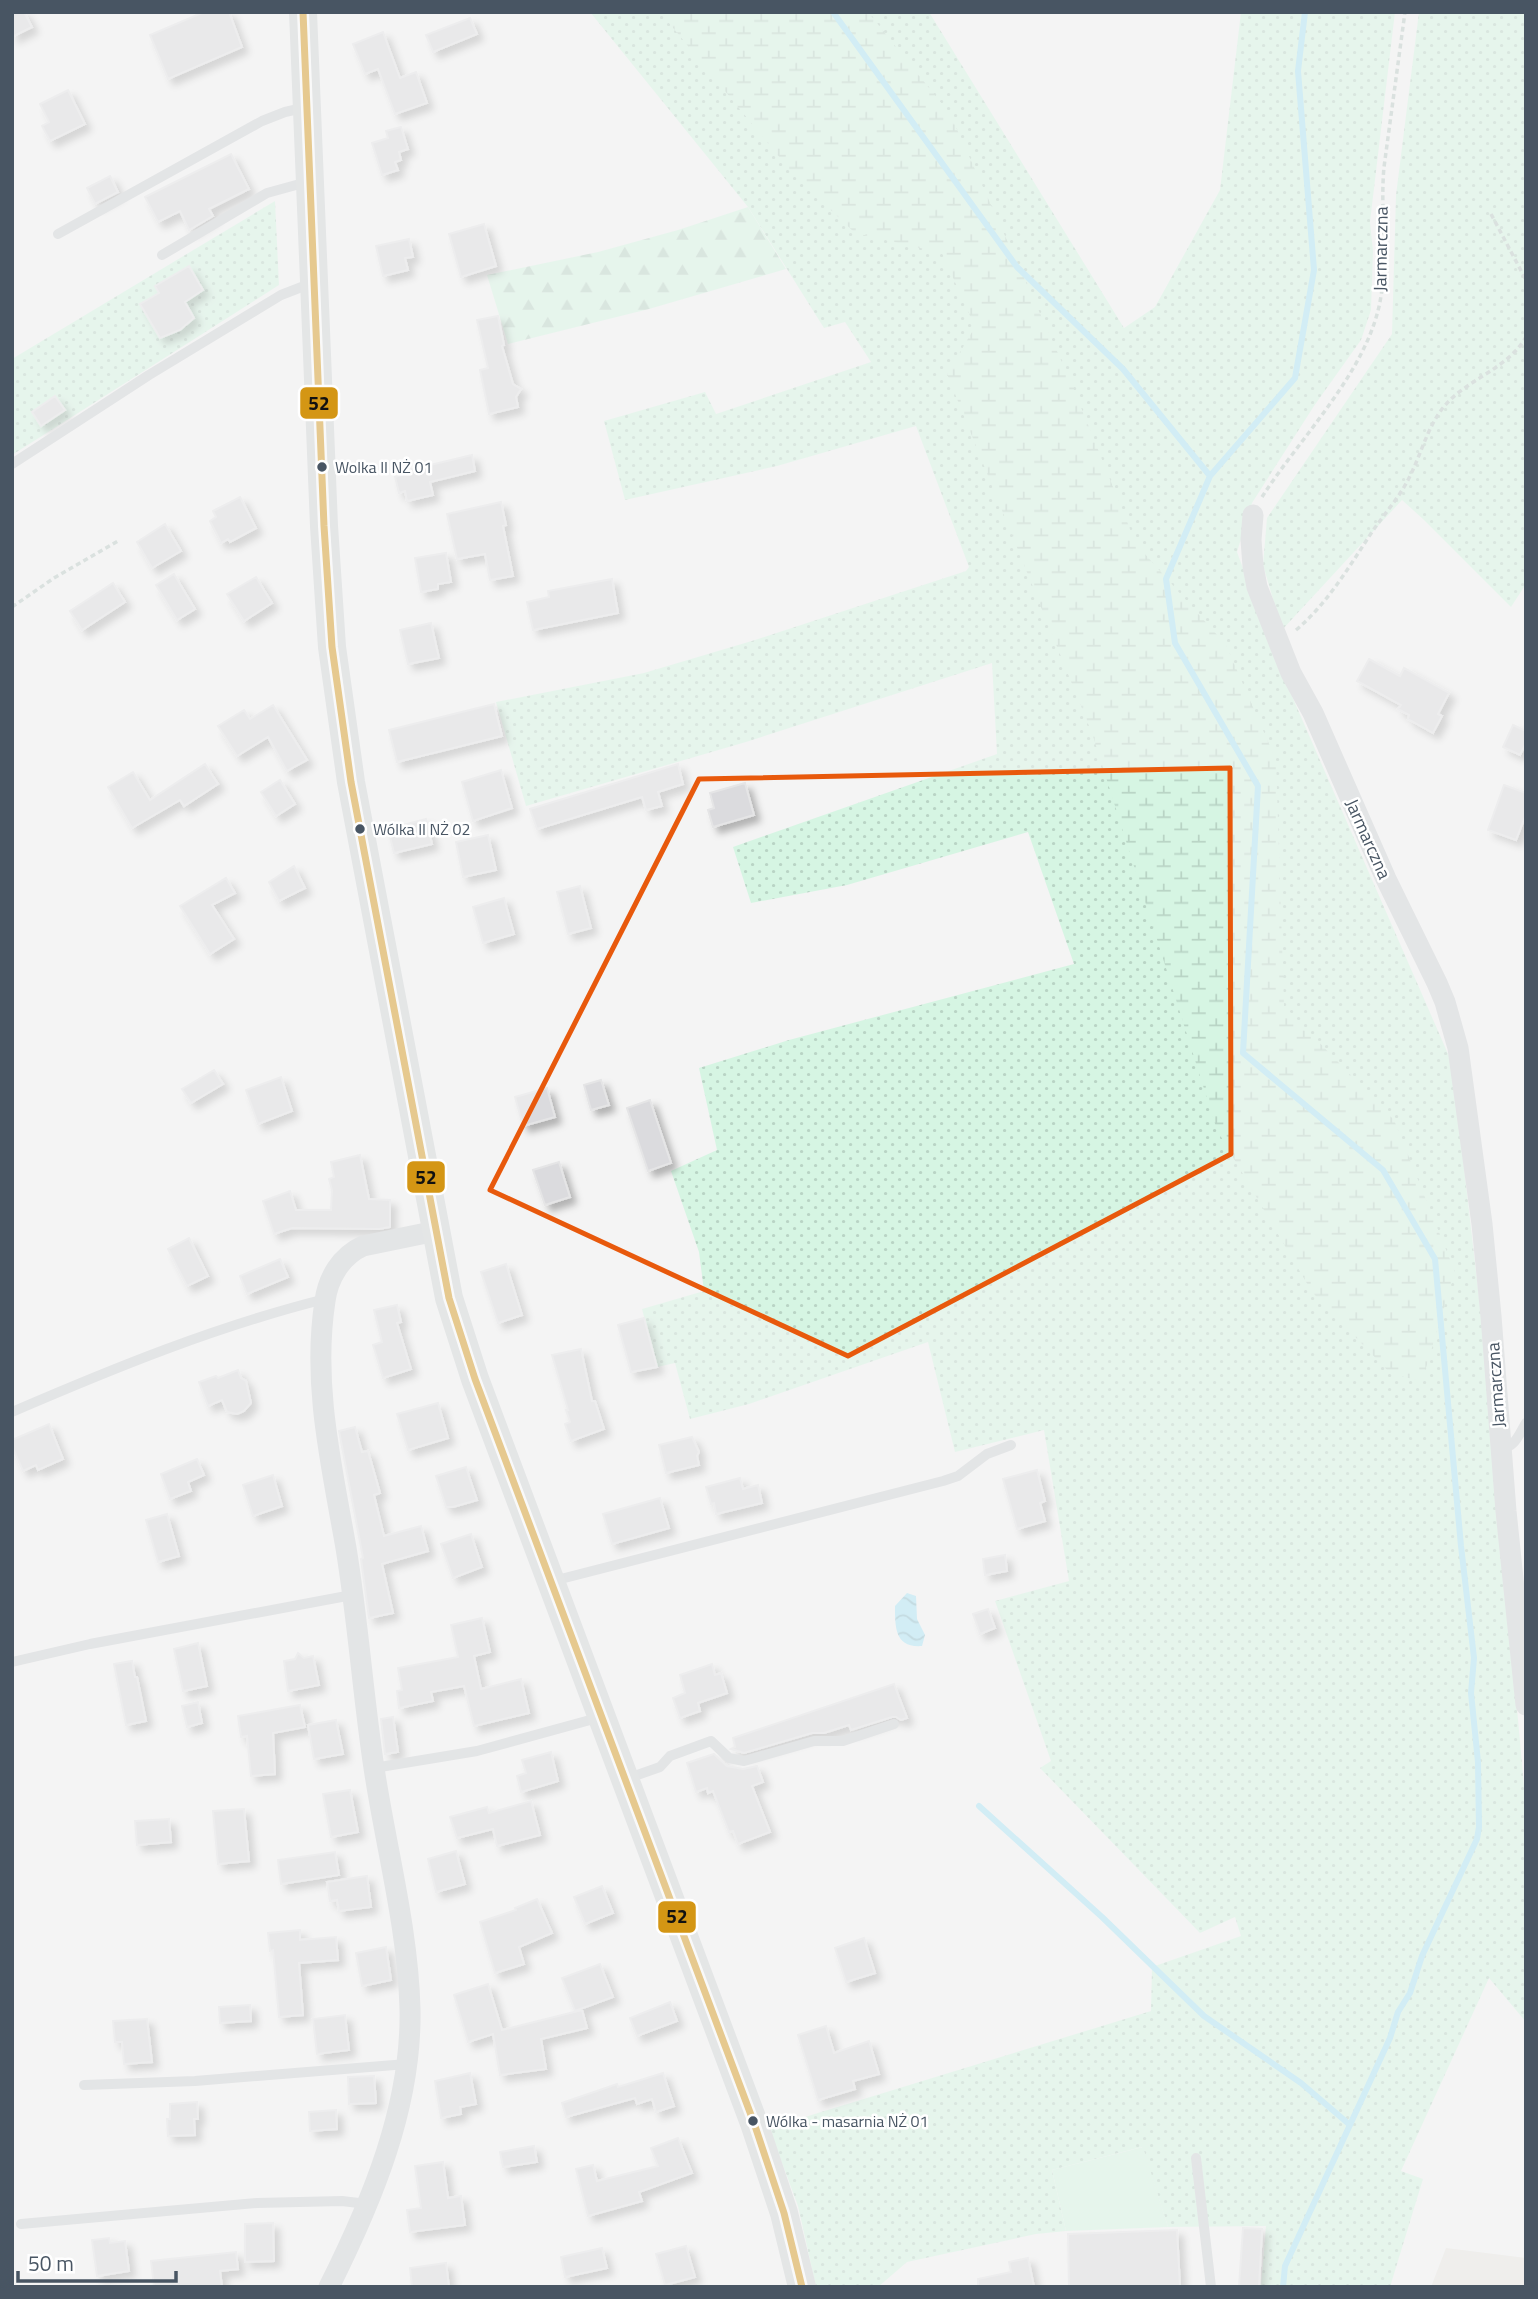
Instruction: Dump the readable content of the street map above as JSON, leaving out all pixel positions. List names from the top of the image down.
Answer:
{
  "streets": {
    "street": ["Jarmarczna"]
  },
  "places": ["Wolka II NŻ 01", "Wólka II NŻ 02", "Wólka - masarnia NŻ 01"],
  "lines": ["transit line 52"],
  "scale_bar": "50 m"
}
